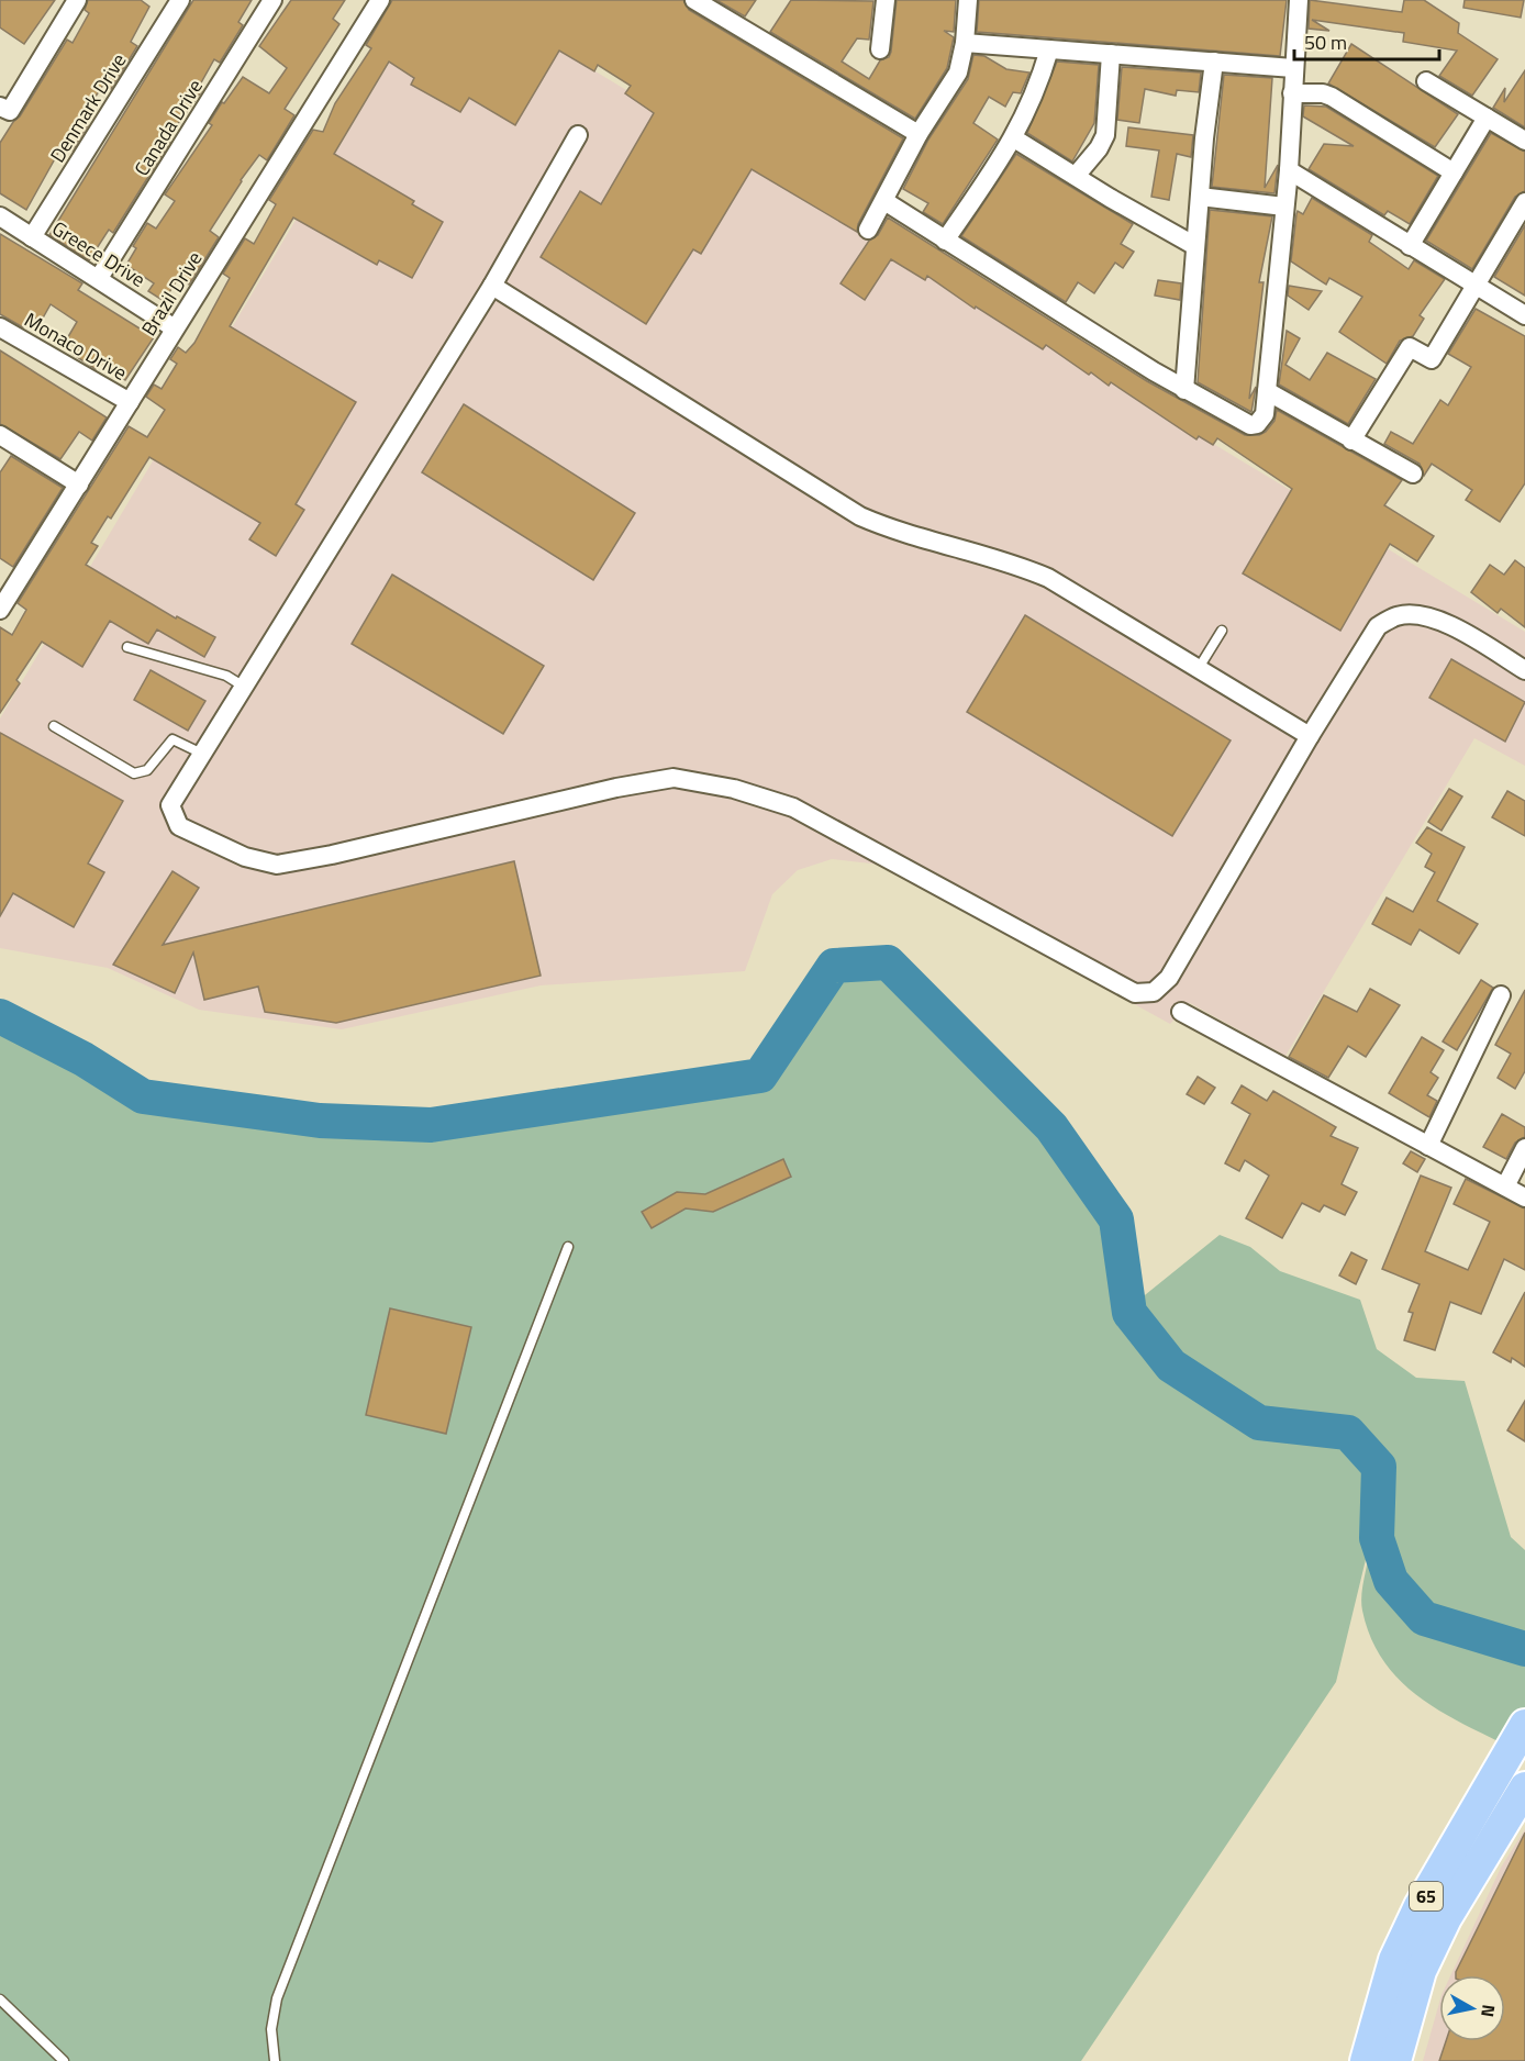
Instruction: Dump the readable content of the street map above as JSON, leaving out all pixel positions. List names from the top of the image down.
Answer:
{
  "streets": {
    "highway": ["65"],
    "street": [
      "Denmark Drive",
      "Canada Drive",
      "Greece Drive",
      "Brazil Drive",
      "Monaco Drive"
    ]
  },
  "crossings": [
    ["Denmark Drive", "Greece Drive"],
    ["Canada Drive", "Greece Drive"],
    ["Greece Drive", "Brazil Drive"],
    ["Brazil Drive", "Monaco Drive"]
  ],
  "scale_bar": "50 m",
  "north": "right"
}
